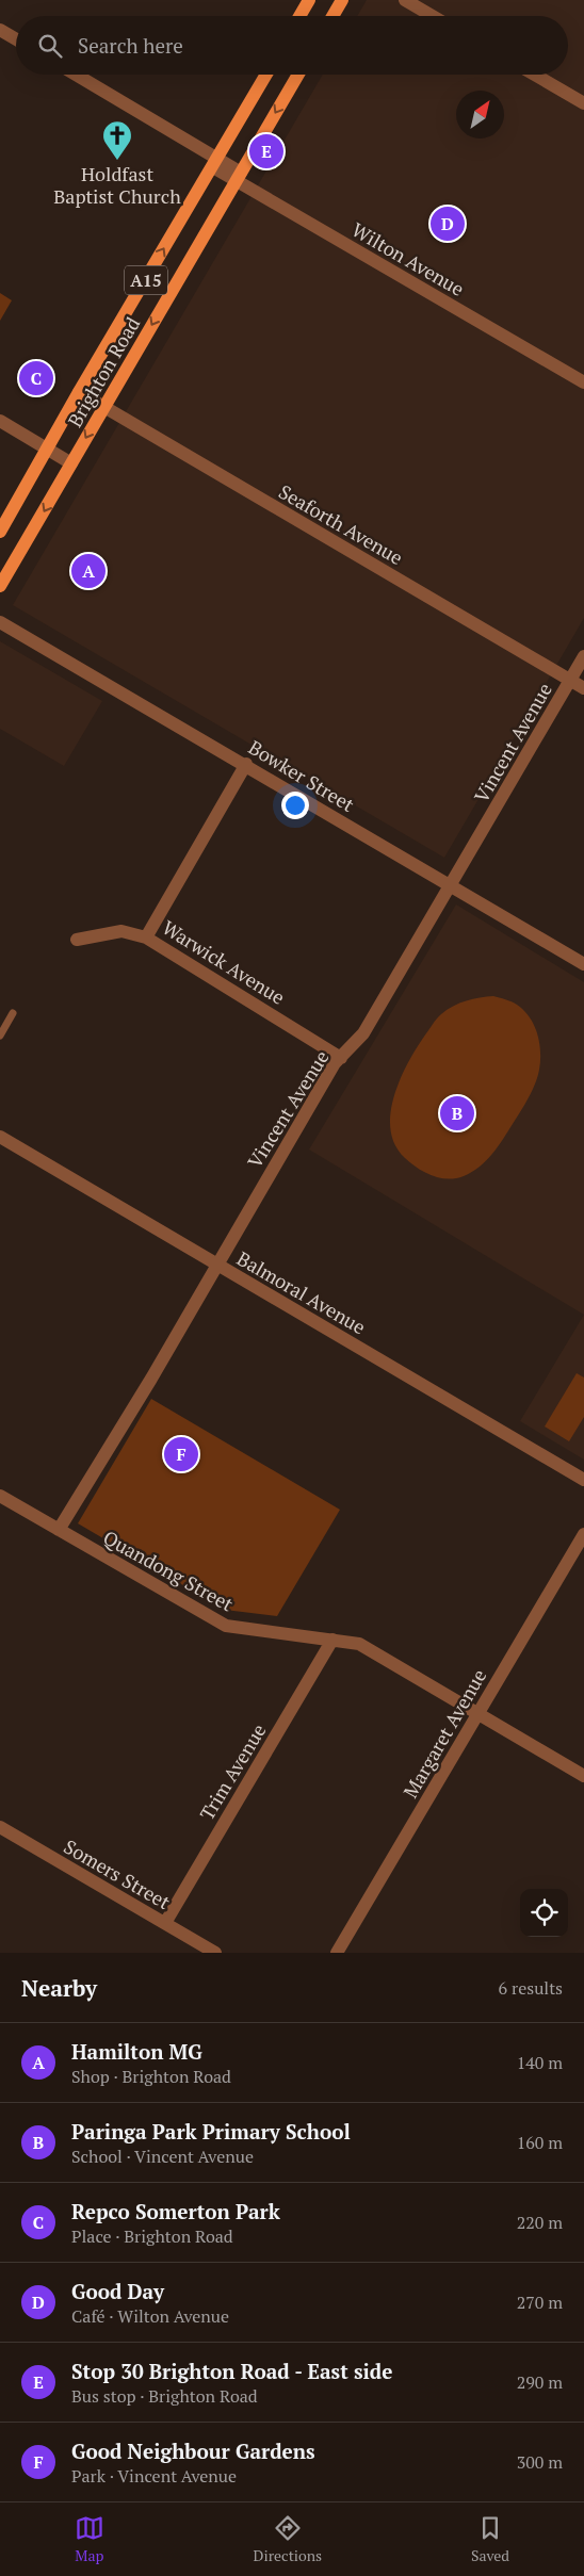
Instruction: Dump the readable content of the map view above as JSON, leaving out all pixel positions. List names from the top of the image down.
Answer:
{
  "streets": {
    "main road": ["A15", "Brighton Road"],
    "street": [
      "Wilton Avenue",
      "Seaforth Avenue",
      "Vincent Avenue",
      "Bowker Street",
      "Warwick Avenue",
      "Balmoral Avenue",
      "Quandong Street",
      "Margaret Avenue",
      "Trim Avenue",
      "Somers Street"
    ]
  },
  "crossings": [
    ["Wilton Avenue", "Brighton Road"],
    ["Brighton Road", "Seaforth Avenue"],
    ["Seaforth Avenue", "Vincent Avenue"],
    ["Vincent Avenue", "Bowker Street"],
    ["Vincent Avenue", "Warwick Avenue"],
    ["Vincent Avenue", "Balmoral Avenue"],
    ["Vincent Avenue", "Quandong Street"],
    ["Bowker Street", "Warwick Avenue"],
    ["Quandong Street", "Margaret Avenue"],
    ["Quandong Street", "Trim Avenue"],
    ["Trim Avenue", "Somers Street"]
  ],
  "places": {
    "church": ["Holdfast Baptist Church"]
  },
  "north": "top right",
  "page": {
    "search": "Search here",
    "pins": [
      "E",
      "D",
      "C",
      "A",
      "B",
      "F"
    ],
    "heading": ["Nearby", "6 results"],
    "list": [
      {
        "mark": "A",
        "name": "Hamilton MG",
        "note": "Shop · Brighton Road",
        "value": "140 m"
      },
      {
        "mark": "B",
        "name": "Paringa Park Primary School",
        "note": "School · Vincent Avenue",
        "value": "160 m"
      },
      {
        "mark": "C",
        "name": "Repco Somerton Park",
        "note": "Place · Brighton Road",
        "value": "220 m"
      },
      {
        "mark": "D",
        "name": "Good Day",
        "note": "Café · Wilton Avenue",
        "value": "270 m"
      },
      {
        "mark": "E",
        "name": "Stop 30 Brighton Road - East side",
        "note": "Bus stop · Brighton Road",
        "value": "290 m"
      },
      {
        "mark": "F",
        "name": "Good Neighbour Gardens",
        "note": "Park · Vincent Avenue",
        "value": "300 m"
      }
    ],
    "nav": ["Map", "Directions", "Saved"]
  }
}
